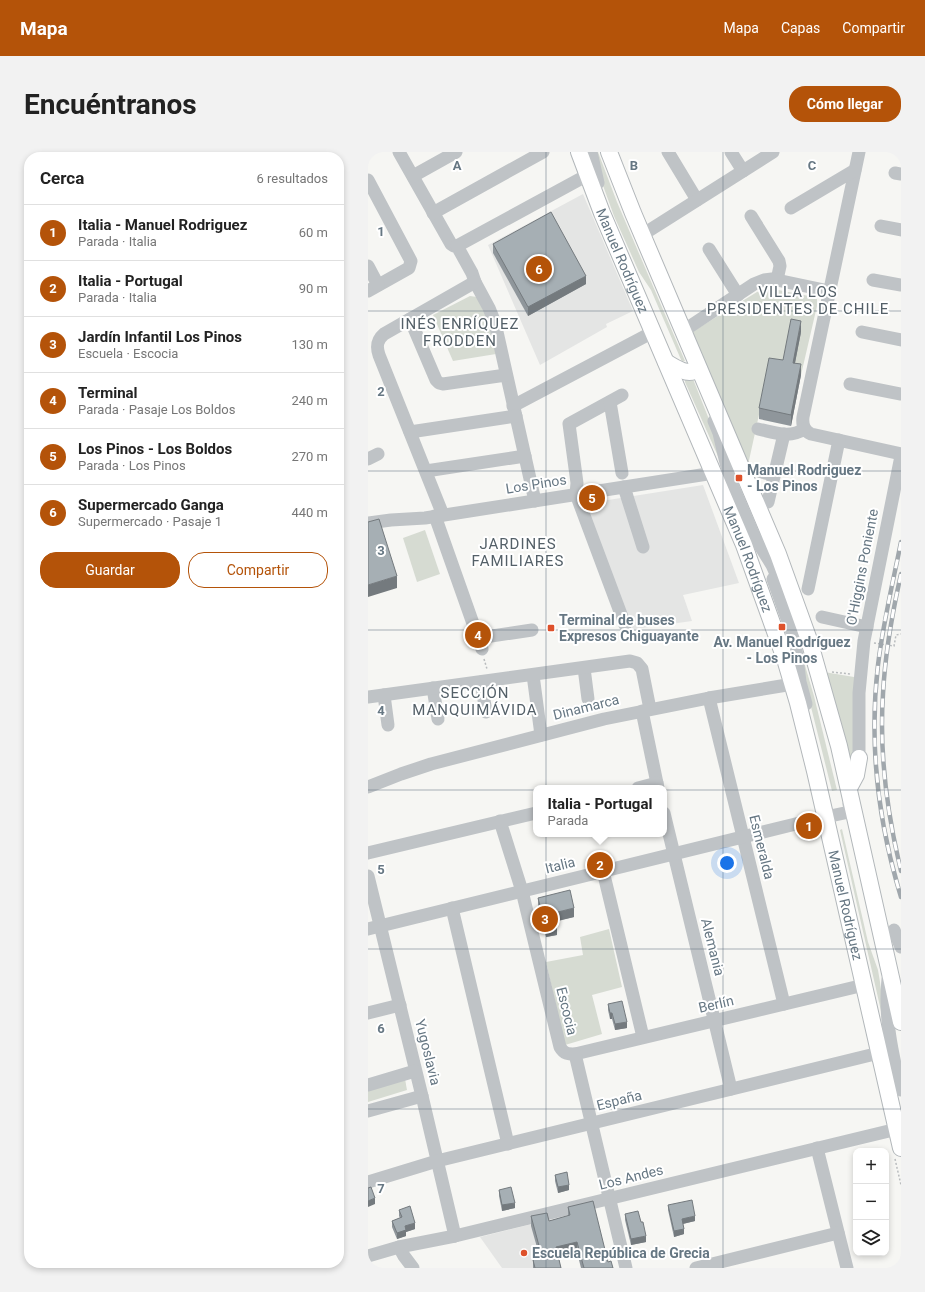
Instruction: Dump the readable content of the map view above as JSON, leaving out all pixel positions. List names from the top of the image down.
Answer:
{
  "streets": {
    "main road": ["Manuel Rodríguez"],
    "street": [
      "Los Pinos",
      "O'Higgins Poniente",
      "Dinamarca",
      "Esmeralda",
      "Italia",
      "Alemania",
      "Berlín",
      "Escocia",
      "Yugoslavia",
      "España",
      "Los Andes"
    ]
  },
  "crossings": [
    ["Manuel Rodríguez", "Los Pinos"],
    ["Manuel Rodríguez", "Dinamarca"],
    ["Manuel Rodríguez", "Italia"],
    ["Manuel Rodríguez", "Berlín"],
    ["Manuel Rodríguez", "España"],
    ["Manuel Rodríguez", "Los Andes"],
    ["Dinamarca", "Esmeralda"],
    ["Esmeralda", "Italia"],
    ["Esmeralda", "Berlín"],
    ["Italia", "Alemania"],
    ["Italia", "Escocia"],
    ["Italia", "Yugoslavia"],
    ["Alemania", "Berlín"],
    ["Alemania", "España"],
    ["Berlín", "Escocia"],
    ["Escocia", "España"],
    ["Escocia", "Los Andes"],
    ["Yugoslavia", "España"],
    ["Yugoslavia", "Los Andes"]
  ],
  "districts": [
    "VILLA LOS PRESIDENTES DE CHILE",
    "INÉS ENRÍQUEZ FRODDEN",
    "JARDINES FAMILIARES",
    "SECCIÓN MANQUIMÁVIDA"
  ],
  "places": {
    "transit": ["Manuel Rodriguez - Los Pinos", "Av. Manuel Rodríguez - Los Pinos", "Terminal de buses Expresos Chiguayante"],
    "other": ["Escuela República de Grecia"]
  },
  "page": {
    "header": "Mapa",
    "nav": ["Mapa", "Capas", "Compartir"],
    "buttons": [
      "Cómo llegar",
      ["Guardar", "Compartir"]
    ],
    "title": "Encuéntranos",
    "heading": ["Cerca", "6 resultados"],
    "list": [
      {
        "mark": "1",
        "name": "Italia - Manuel Rodriguez",
        "note": "Parada · Italia",
        "value": "60 m"
      },
      {
        "mark": "2",
        "name": "Italia - Portugal",
        "note": "Parada · Italia",
        "value": "90 m"
      },
      {
        "mark": "3",
        "name": "Jardín Infantil Los Pinos",
        "note": "Escuela · Escocia",
        "value": "130 m"
      },
      {
        "mark": "4",
        "name": "Terminal",
        "note": "Parada · Pasaje Los Boldos",
        "value": "240 m"
      },
      {
        "mark": "5",
        "name": "Los Pinos - Los Boldos",
        "note": "Parada · Los Pinos",
        "value": "270 m"
      },
      {
        "mark": "6",
        "name": "Supermercado Ganga",
        "note": "Supermercado · Pasaje 1",
        "value": "440 m"
      }
    ],
    "pins": [
      "6",
      "5",
      "4",
      "1",
      "2",
      "3"
    ],
    "popup": ["Italia - Portugal", "Parada"],
    "map_buttons": ["+", "−"]
  },
  "grid": {
    "columns": ["A", "B", "C"],
    "rows": [
      "1",
      "2",
      "3",
      "4",
      "5",
      "6",
      "7"
    ]
  }
}
